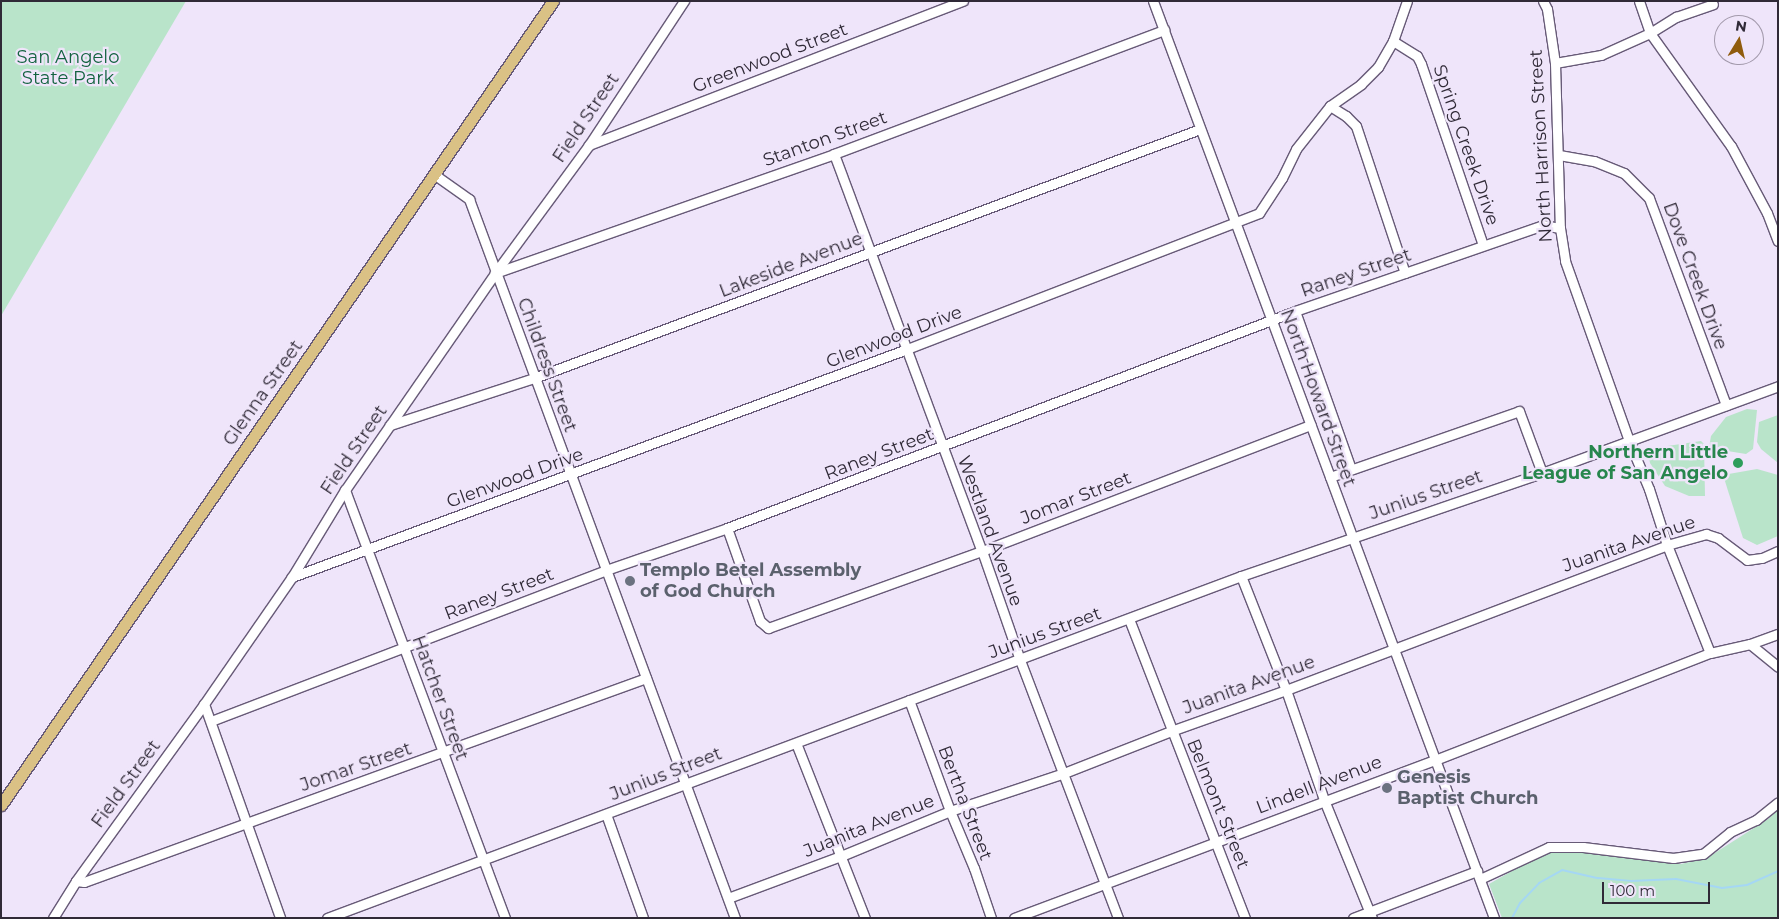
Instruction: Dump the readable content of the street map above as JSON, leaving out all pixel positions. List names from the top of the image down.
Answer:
{
  "streets": {
    "main road": ["Glenna Street"],
    "street": [
      "Greenwood Street",
      "Field Street",
      "Stanton Street",
      "Spring Creek Drive",
      "North Harrison Street",
      "Lakeside Avenue",
      "Raney Street",
      "Dove Creek Drive",
      "Glenwood Drive",
      "Childress Street",
      "North Howard Street",
      "Junius Street",
      "Jomar Street",
      "Westland Avenue",
      "Juanita Avenue",
      "Hatcher Street",
      "Lindell Avenue",
      "Bertha Street",
      "Belmont Street"
    ]
  },
  "crossings": [
    ["Greenwood Street", "Field Street"],
    ["Field Street", "Stanton Street"],
    ["Field Street", "Lakeside Avenue"],
    ["Field Street", "Glenwood Drive"],
    ["Field Street", "Childress Street"],
    ["Field Street", "Jomar Street"],
    ["Field Street", "Hatcher Street"],
    ["Stanton Street", "Childress Street"],
    ["Stanton Street", "North Howard Street"],
    ["Stanton Street", "Westland Avenue"],
    ["Spring Creek Drive", "Raney Street"],
    ["Spring Creek Drive", "Glenwood Drive"],
    ["North Harrison Street", "Raney Street"],
    ["North Harrison Street", "Dove Creek Drive"],
    ["North Harrison Street", "Junius Street"],
    ["North Harrison Street", "Juanita Avenue"],
    ["North Harrison Street", "Lindell Avenue"],
    ["Lakeside Avenue", "Childress Street"],
    ["Lakeside Avenue", "North Howard Street"],
    ["Lakeside Avenue", "Westland Avenue"],
    ["Raney Street", "Childress Street"],
    ["Raney Street", "North Howard Street"],
    ["Raney Street", "Jomar Street"],
    ["Raney Street", "Westland Avenue"],
    ["Raney Street", "Hatcher Street"],
    ["Dove Creek Drive", "Junius Street"],
    ["Glenwood Drive", "Childress Street"],
    ["Glenwood Drive", "North Howard Street"],
    ["Glenwood Drive", "Westland Avenue"],
    ["Glenwood Drive", "Hatcher Street"],
    ["Childress Street", "Glenna Street"],
    ["Childress Street", "Junius Street"],
    ["Childress Street", "Jomar Street"],
    ["Childress Street", "Juanita Avenue"],
    ["North Howard Street", "Junius Street"],
    ["North Howard Street", "Jomar Street"],
    ["North Howard Street", "Juanita Avenue"],
    ["North Howard Street", "Lindell Avenue"],
    ["Junius Street", "Westland Avenue"],
    ["Junius Street", "Hatcher Street"],
    ["Junius Street", "Bertha Street"],
    ["Junius Street", "Belmont Street"],
    ["Jomar Street", "Westland Avenue"],
    ["Jomar Street", "Hatcher Street"],
    ["Westland Avenue", "Juanita Avenue"],
    ["Westland Avenue", "Lindell Avenue"],
    ["Juanita Avenue", "Bertha Street"],
    ["Juanita Avenue", "Belmont Street"],
    ["Lindell Avenue", "Belmont Street"]
  ],
  "parks": ["San Angelo State Park"],
  "places": ["Northern Little League of San Angelo", "Templo Betel Assembly of God Church", "Genesis Baptist Church"],
  "scale_bar": "100 m",
  "north": "top"
}
